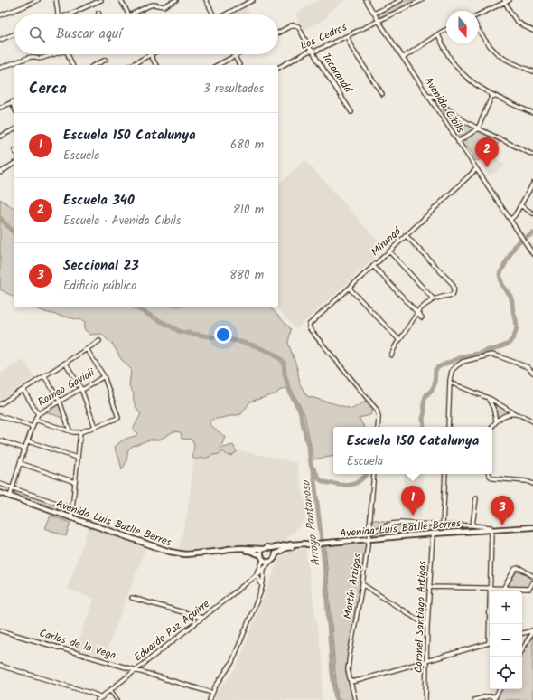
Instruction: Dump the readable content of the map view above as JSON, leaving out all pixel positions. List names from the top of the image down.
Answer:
{
  "streets": {
    "main road": ["Avenida Luis Batlle Berres"],
    "street": [
      "Los Cedros",
      "Jacarandá",
      "Avenida Cibils",
      "Mirungá",
      "Romeo Gavioli",
      "Martín Artigas",
      "Coronel Santiago Artigas",
      "Eduardo Paz Aguirre",
      "Carlos de la Vega"
    ]
  },
  "crossings": [
    ["Los Cedros", "Jacarandá"],
    ["Los Cedros", "Avenida Cibils"],
    ["Avenida Cibils", "Mirungá"],
    ["Romeo Gavioli", "Avenida Luis Batlle Berres"],
    ["Avenida Luis Batlle Berres", "Martín Artigas"],
    ["Avenida Luis Batlle Berres", "Coronel Santiago Artigas"],
    ["Avenida Luis Batlle Berres", "Eduardo Paz Aguirre"],
    ["Eduardo Paz Aguirre", "Carlos de la Vega"]
  ],
  "water": ["Arroyo Pantanoso"],
  "north": "bottom",
  "page": {
    "search": "Buscar aquí",
    "heading": ["Cerca", "3 resultados"],
    "list": [
      {
        "mark": "1",
        "name": "Escuela 150 Catalunya",
        "note": "Escuela",
        "value": "680 m"
      },
      {
        "mark": "2",
        "name": "Escuela 340",
        "note": "Escuela · Avenida Cibils",
        "value": "810 m"
      },
      {
        "mark": "3",
        "name": "Seccional 23",
        "note": "Edificio público",
        "value": "880 m"
      }
    ],
    "pins": ["2", "1", "3"],
    "popup": ["Escuela 150 Catalunya", "Escuela"],
    "map_buttons": ["+", "−"]
  }
}
